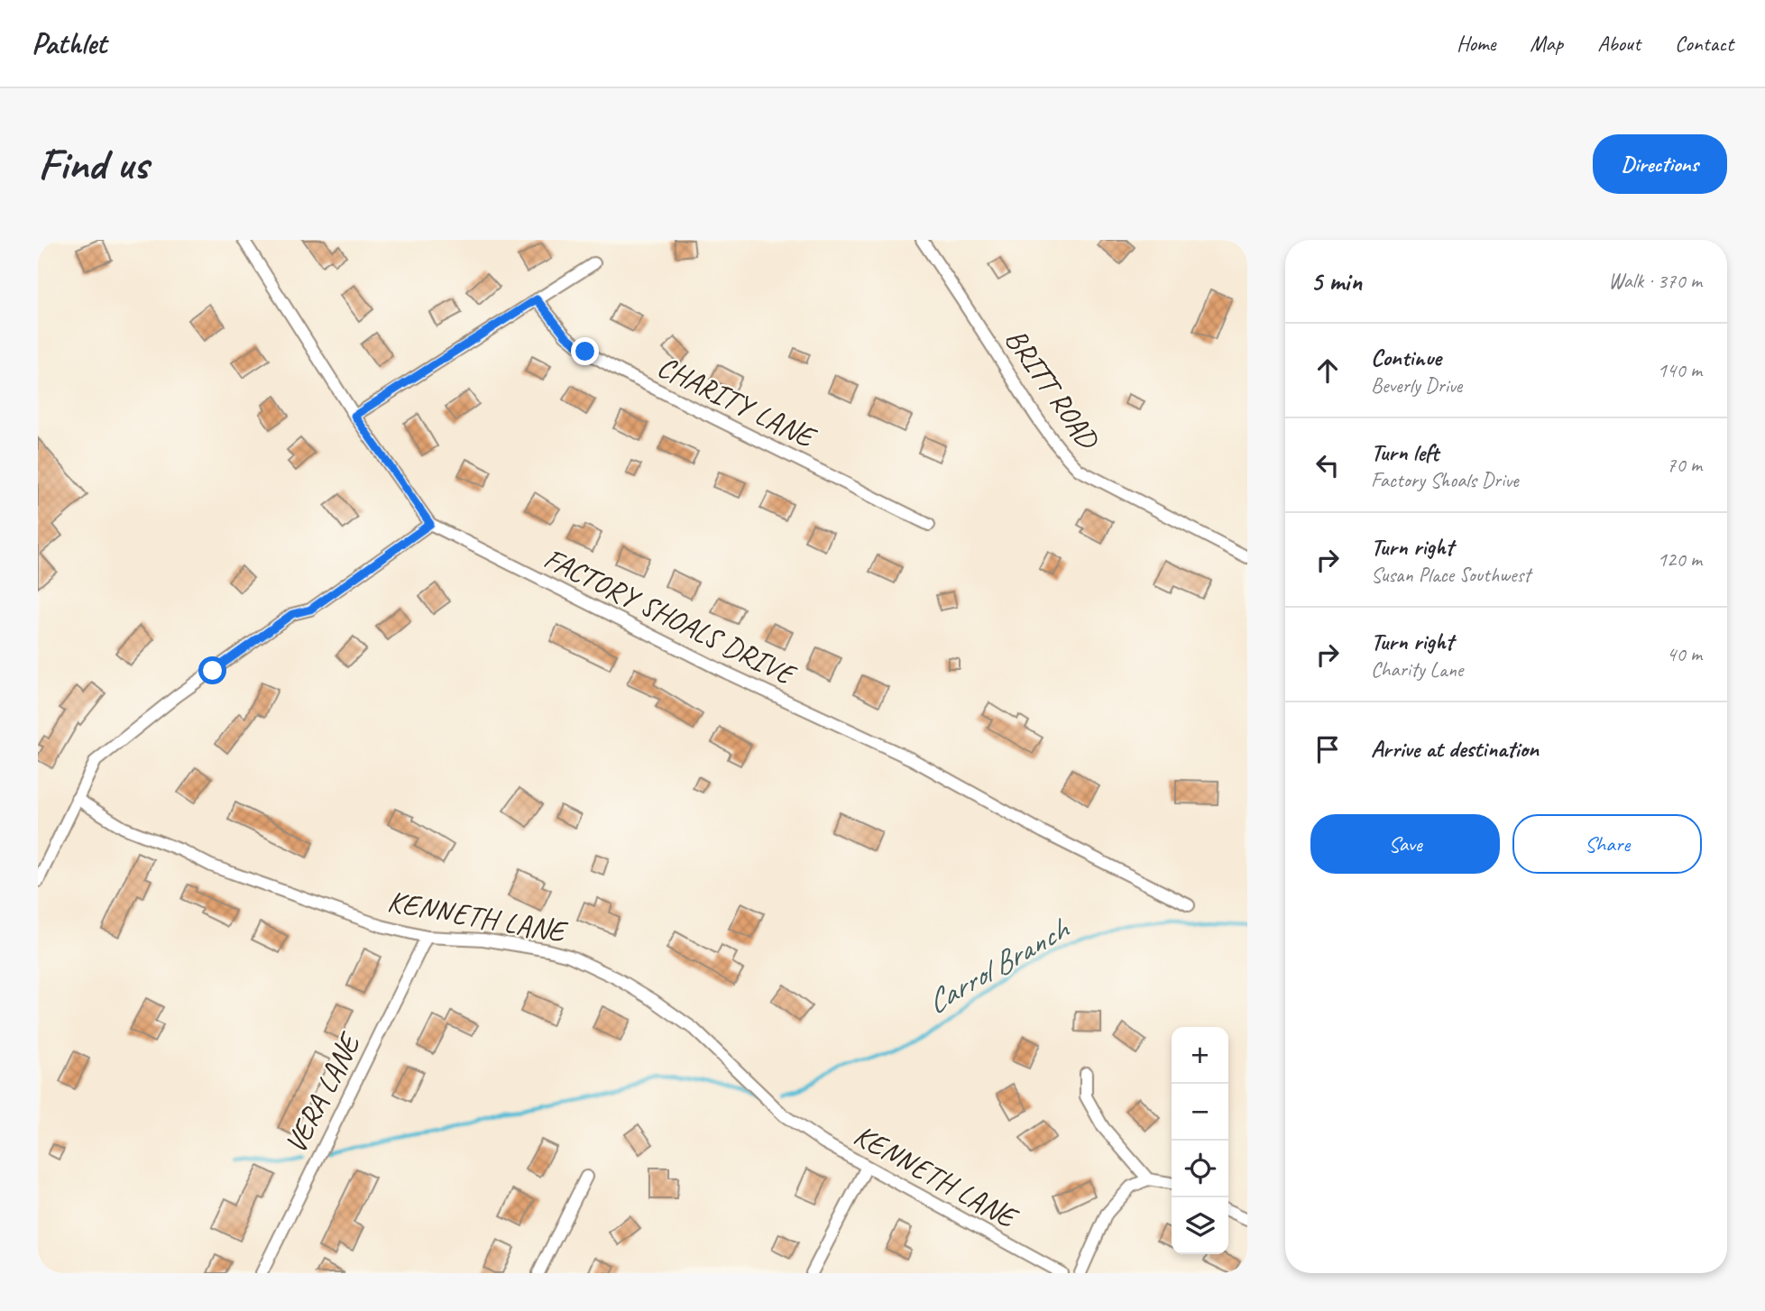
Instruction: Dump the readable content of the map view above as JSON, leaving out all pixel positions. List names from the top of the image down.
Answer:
{
  "streets": {
    "street": [
      "BRITT ROAD",
      "CHARITY LANE",
      "FACTORY SHOALS DRIVE",
      "KENNETH LANE",
      "VERA LANE"
    ]
  },
  "crossings": [
    ["KENNETH LANE", "VERA LANE"]
  ],
  "water": ["Carrol Branch"],
  "page": {
    "header": "Pathlet",
    "nav": [
      "Home",
      "Map",
      "About",
      "Contact"
    ],
    "buttons": [
      "Directions",
      ["Save", "Share"]
    ],
    "title": "Find us",
    "heading": ["5 min", "Walk · 370 m"],
    "list": [
      ["Continue", "Beverly Drive", "140 m"],
      ["Turn left", "Factory Shoals Drive", "70 m"],
      ["Turn right", "Susan Place Southwest", "120 m"],
      ["Turn right", "Charity Lane", "40 m"],
      "Arrive at destination"
    ],
    "map_buttons": ["+", "−"]
  }
}
